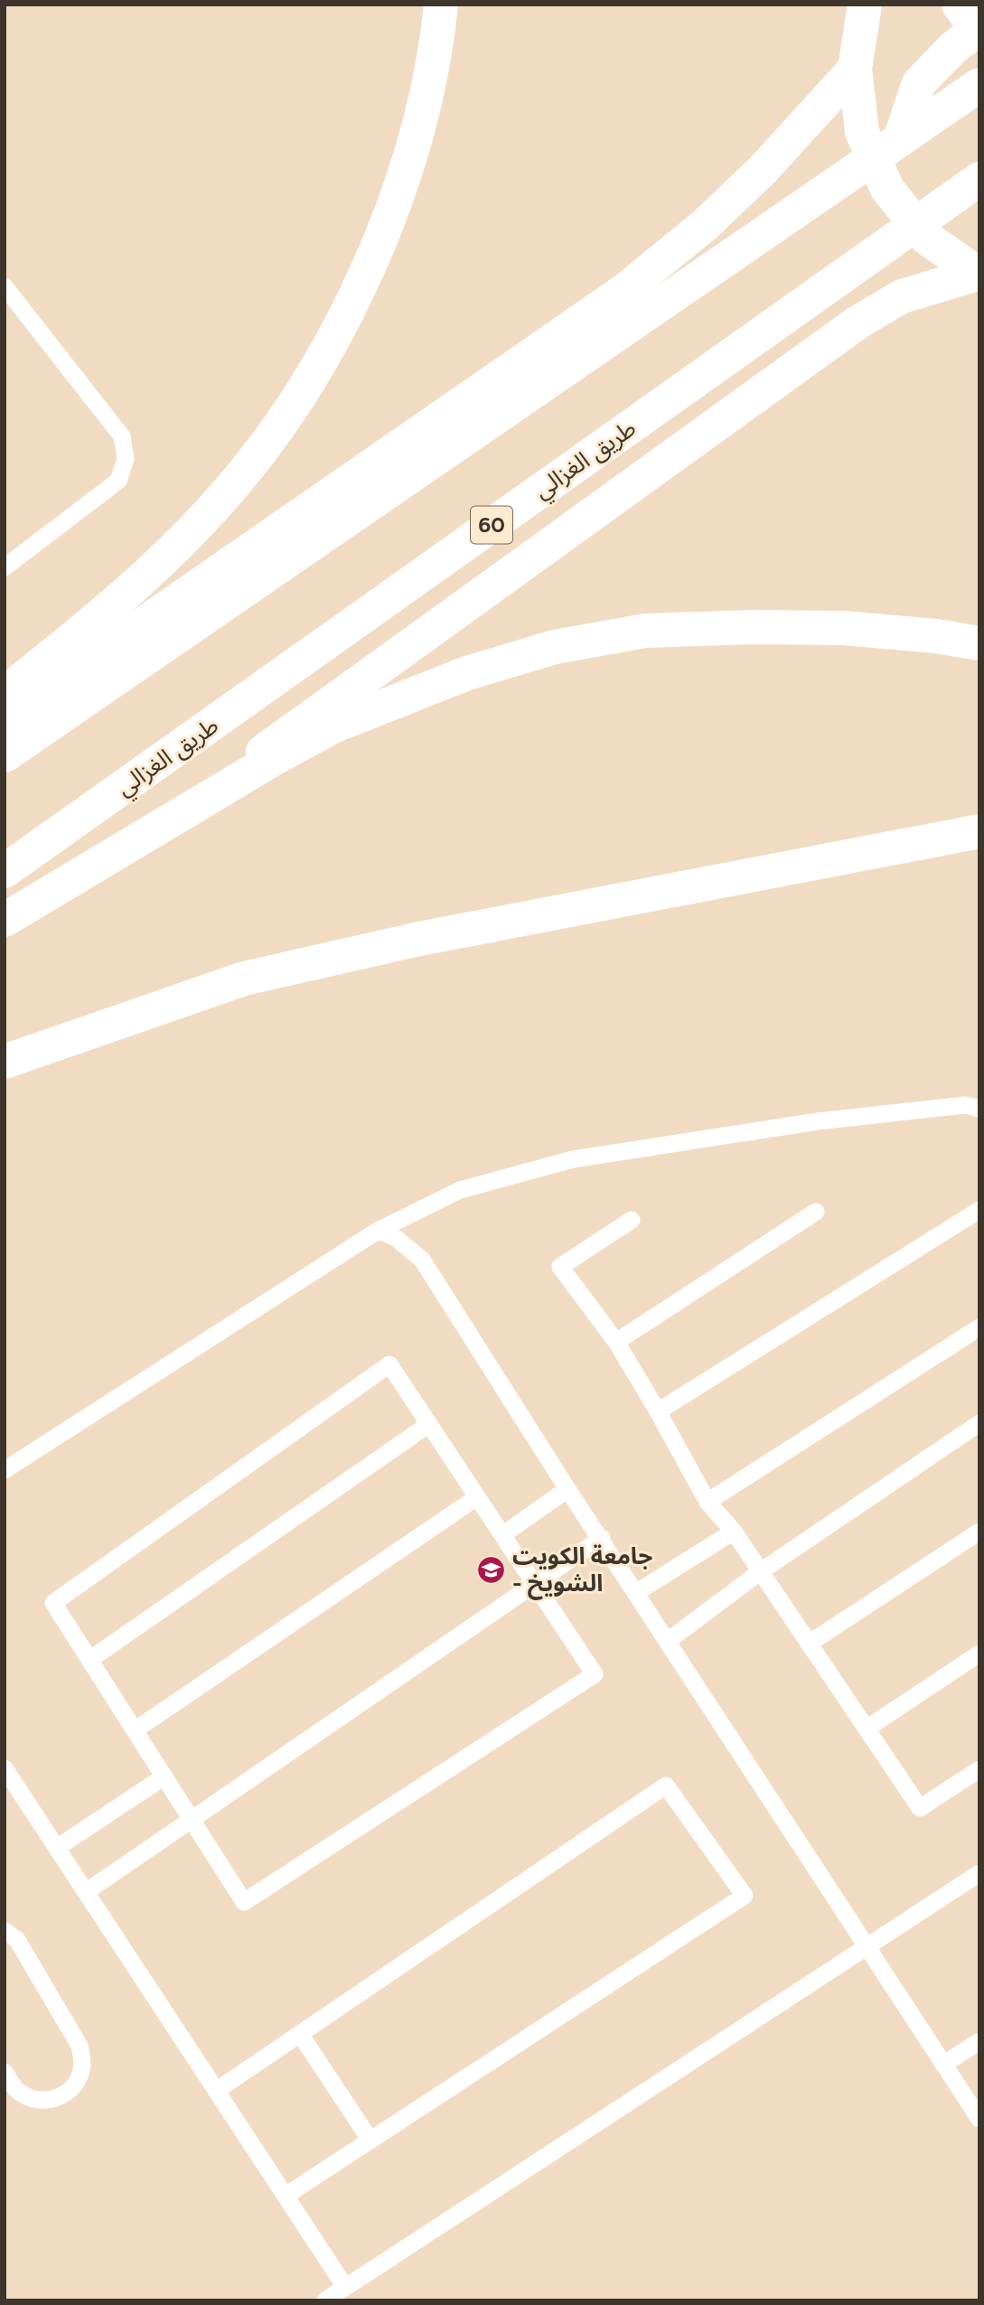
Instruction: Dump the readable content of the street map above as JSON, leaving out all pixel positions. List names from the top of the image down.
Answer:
{
  "streets": {
    "main road": ["طريق الغزالي", "60"]
  },
  "places": {
    "school or university": ["جامعة الكويت - الشويخ"]
  }
}
